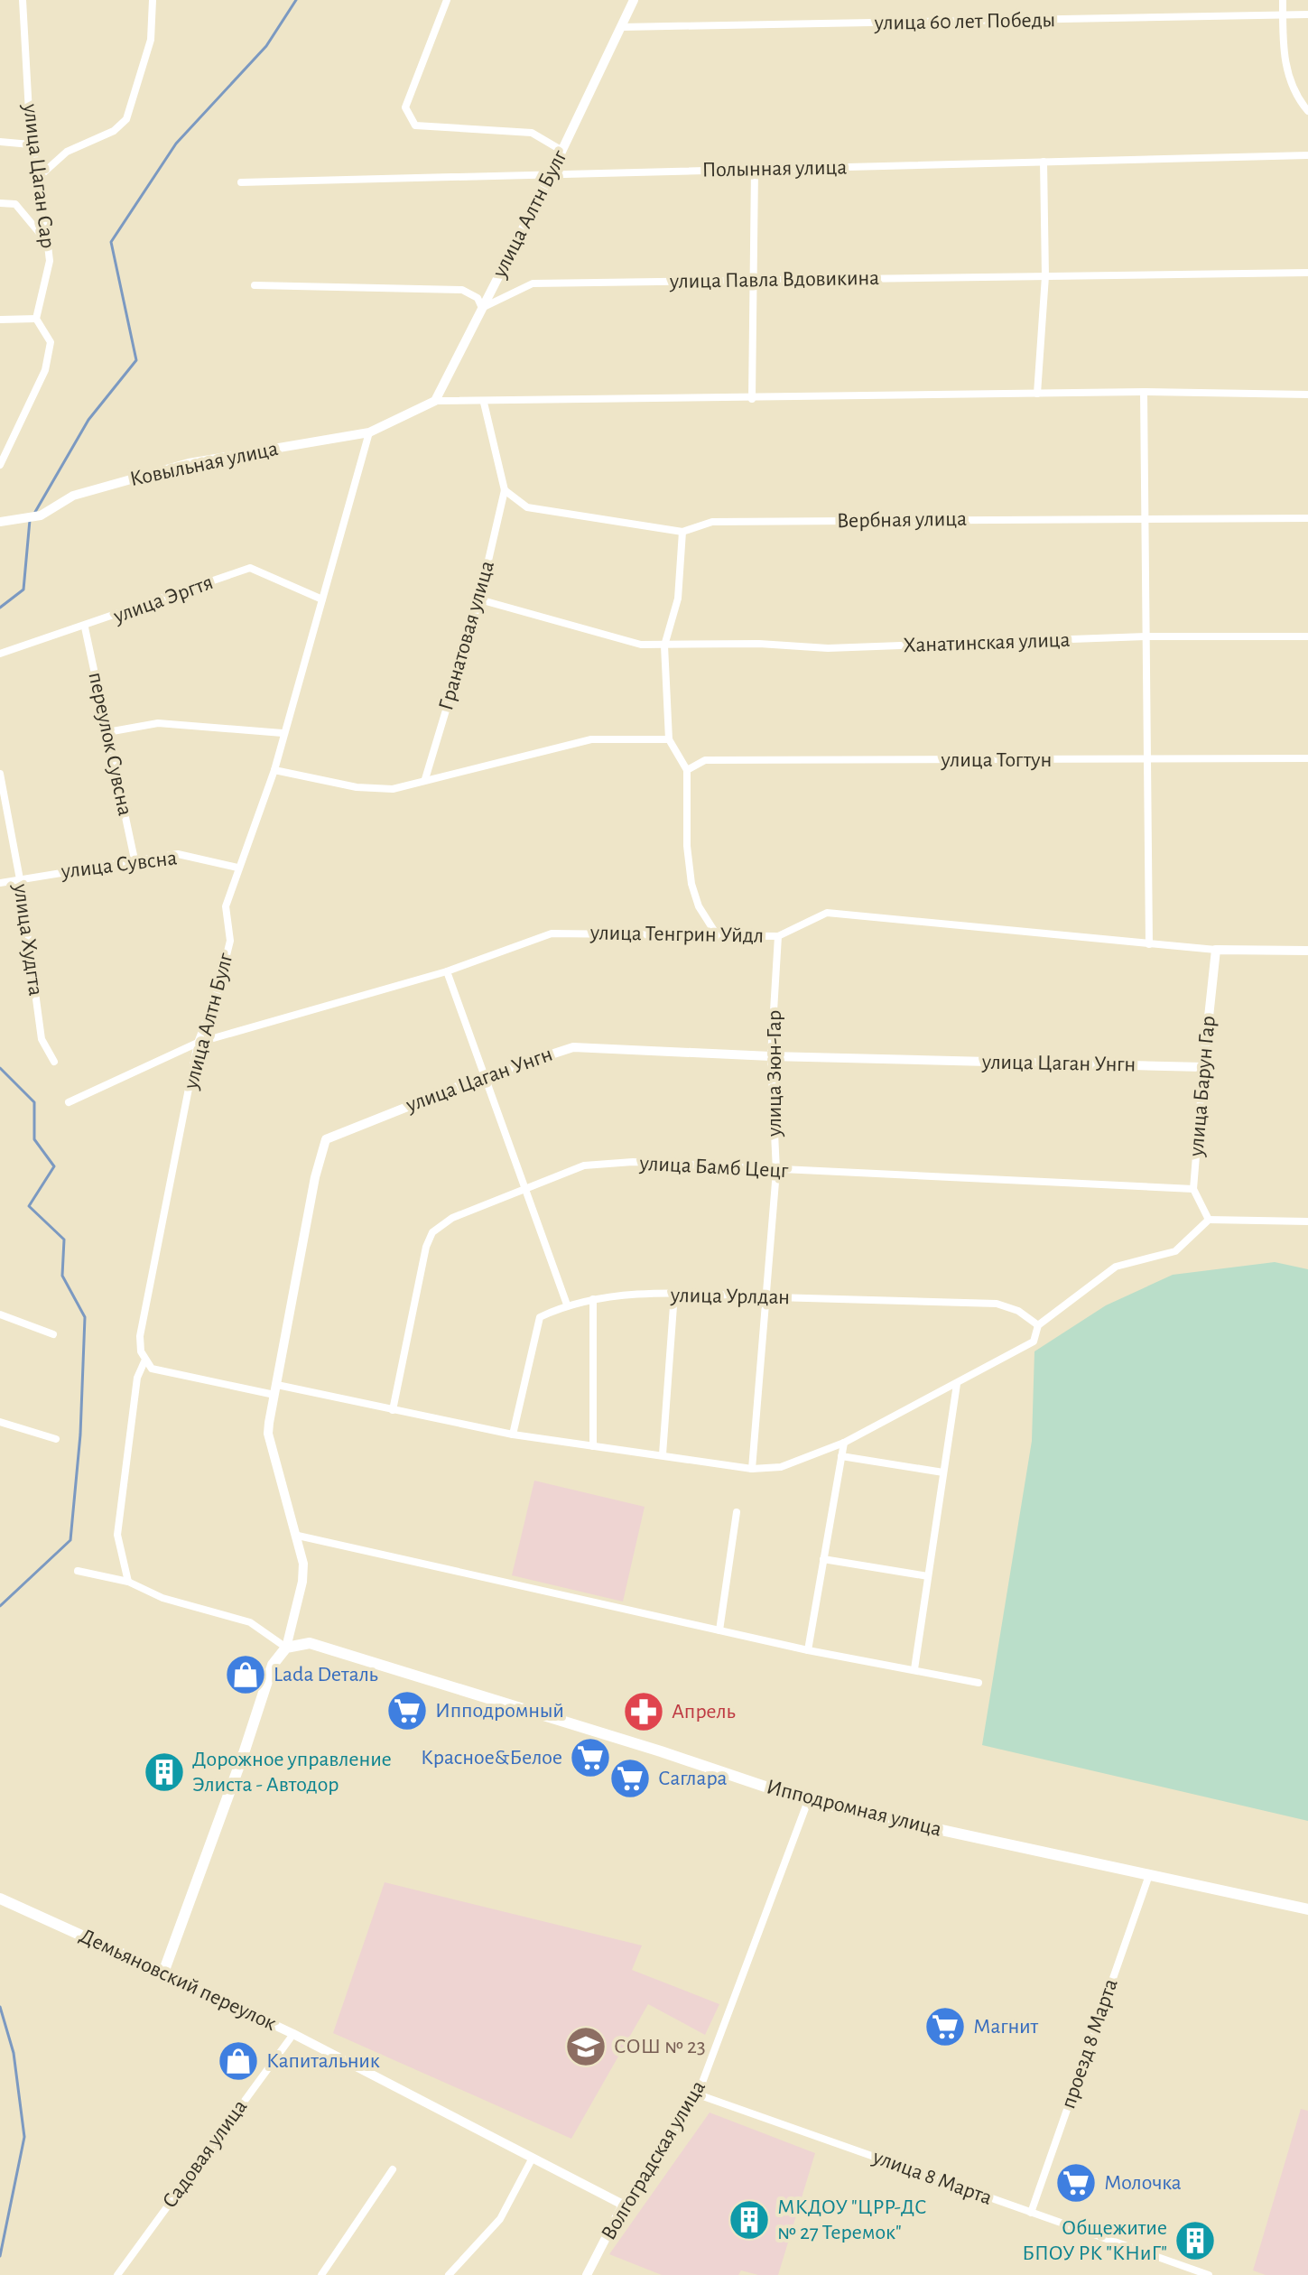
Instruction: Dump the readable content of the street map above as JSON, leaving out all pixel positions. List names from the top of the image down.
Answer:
{
  "streets": {
    "main road": ["Ипподромная улица", "Демьяновский переулок"],
    "street": [
      "улица 60 лет Победы",
      "Полынная улица",
      "улица Цаган Сар",
      "улица Алтн Булг",
      "улица Павла Вдовикина",
      "Ковыльная улица",
      "Вербная улица",
      "улица Эргтя",
      "Гранатовая улица",
      "Ханатинская улица",
      "переулок Сувсна",
      "улица Тогтун",
      "улица Сувсна",
      "улица Тенгрин Уйдл",
      "улица Худгта",
      "улица Цаган Унгн",
      "улица Зюн-Гар",
      "улица Барун Гар",
      "улица Бамб Цецг",
      "улица Урлдан",
      "проезд 8 Марта",
      "Садовая улица",
      "Волгоградская улица",
      "улица 8 Марта"
    ]
  },
  "crossings": [
    ["улица 60 лет Победы", "улица Алтн Булг"],
    ["Полынная улица", "улица Алтн Булг"],
    ["улица Алтн Булг", "улица Павла Вдовикина"],
    ["улица Алтн Булг", "Ковыльная улица"],
    ["улица Алтн Булг", "улица Эргтя"],
    ["улица Алтн Булг", "улица Сувсна"],
    ["улица Алтн Булг", "улица Тенгрин Уйдл"],
    ["Вербная улица", "Гранатовая улица"],
    ["улица Эргтя", "переулок Сувсна"],
    ["Гранатовая улица", "Ханатинская улица"],
    ["переулок Сувсна", "улица Сувсна"],
    ["улица Сувсна", "улица Худгта"],
    ["улица Тенгрин Уйдл", "улица Зюн-Гар"],
    ["улица Тенгрин Уйдл", "улица Барун Гар"],
    ["улица Цаган Унгн", "улица Зюн-Гар"],
    ["улица Цаган Унгн", "улица Барун Гар"],
    ["улица Цаган Унгн", "Ипподромная улица"],
    ["улица Зюн-Гар", "улица Бамб Цецг"],
    ["улица Зюн-Гар", "улица Урлдан"],
    ["улица Барун Гар", "улица Бамб Цецг"],
    ["Ипподромная улица", "проезд 8 Марта"],
    ["Ипподромная улица", "Волгоградская улица"],
    ["Демьяновский переулок", "Садовая улица"],
    ["Демьяновский переулок", "Волгоградская улица"],
    ["проезд 8 Марта", "улица 8 Марта"],
    ["Волгоградская улица", "улица 8 Марта"]
  ],
  "places": {
    "shop": ["Lada Dеталь", "Капитальник"],
    "supermarket": [
      "Ипподромный",
      "Красное&Белое",
      "Саглара",
      "Магнит",
      "Молочка"
    ],
    "pharmacy": ["Апрель"],
    "building": ["Дорожное управление Элиста - Автодор", "МКДОУ \"ЦРР-ДС № 27 Теремок\"", "Общежитие БПОУ РК \"КНиГ\""],
    "school or university": ["СОШ № 23"]
  }
}
